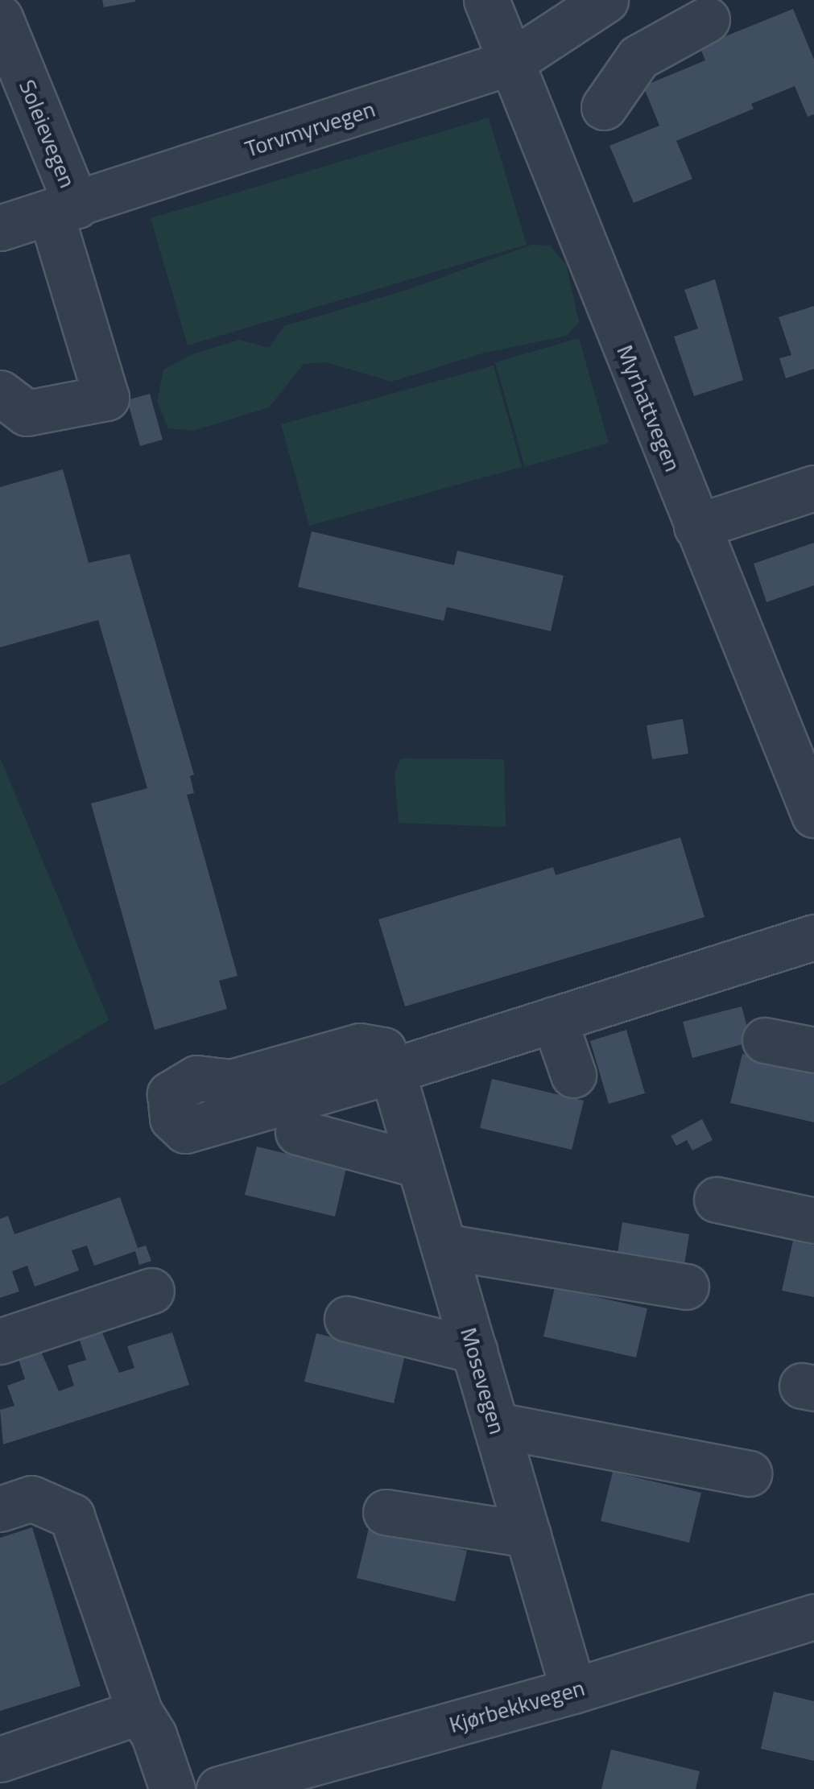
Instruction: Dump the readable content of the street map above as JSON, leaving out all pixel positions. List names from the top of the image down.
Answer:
{
  "streets": {
    "street": [
      "Torvmyrvegen",
      "Soleievegen",
      "Myrhattvegen",
      "Mosevegen",
      "Kjørbekkvegen"
    ]
  },
  "crossings": [
    ["Torvmyrvegen", "Soleievegen"],
    ["Torvmyrvegen", "Myrhattvegen"],
    ["Mosevegen", "Kjørbekkvegen"]
  ]
}
